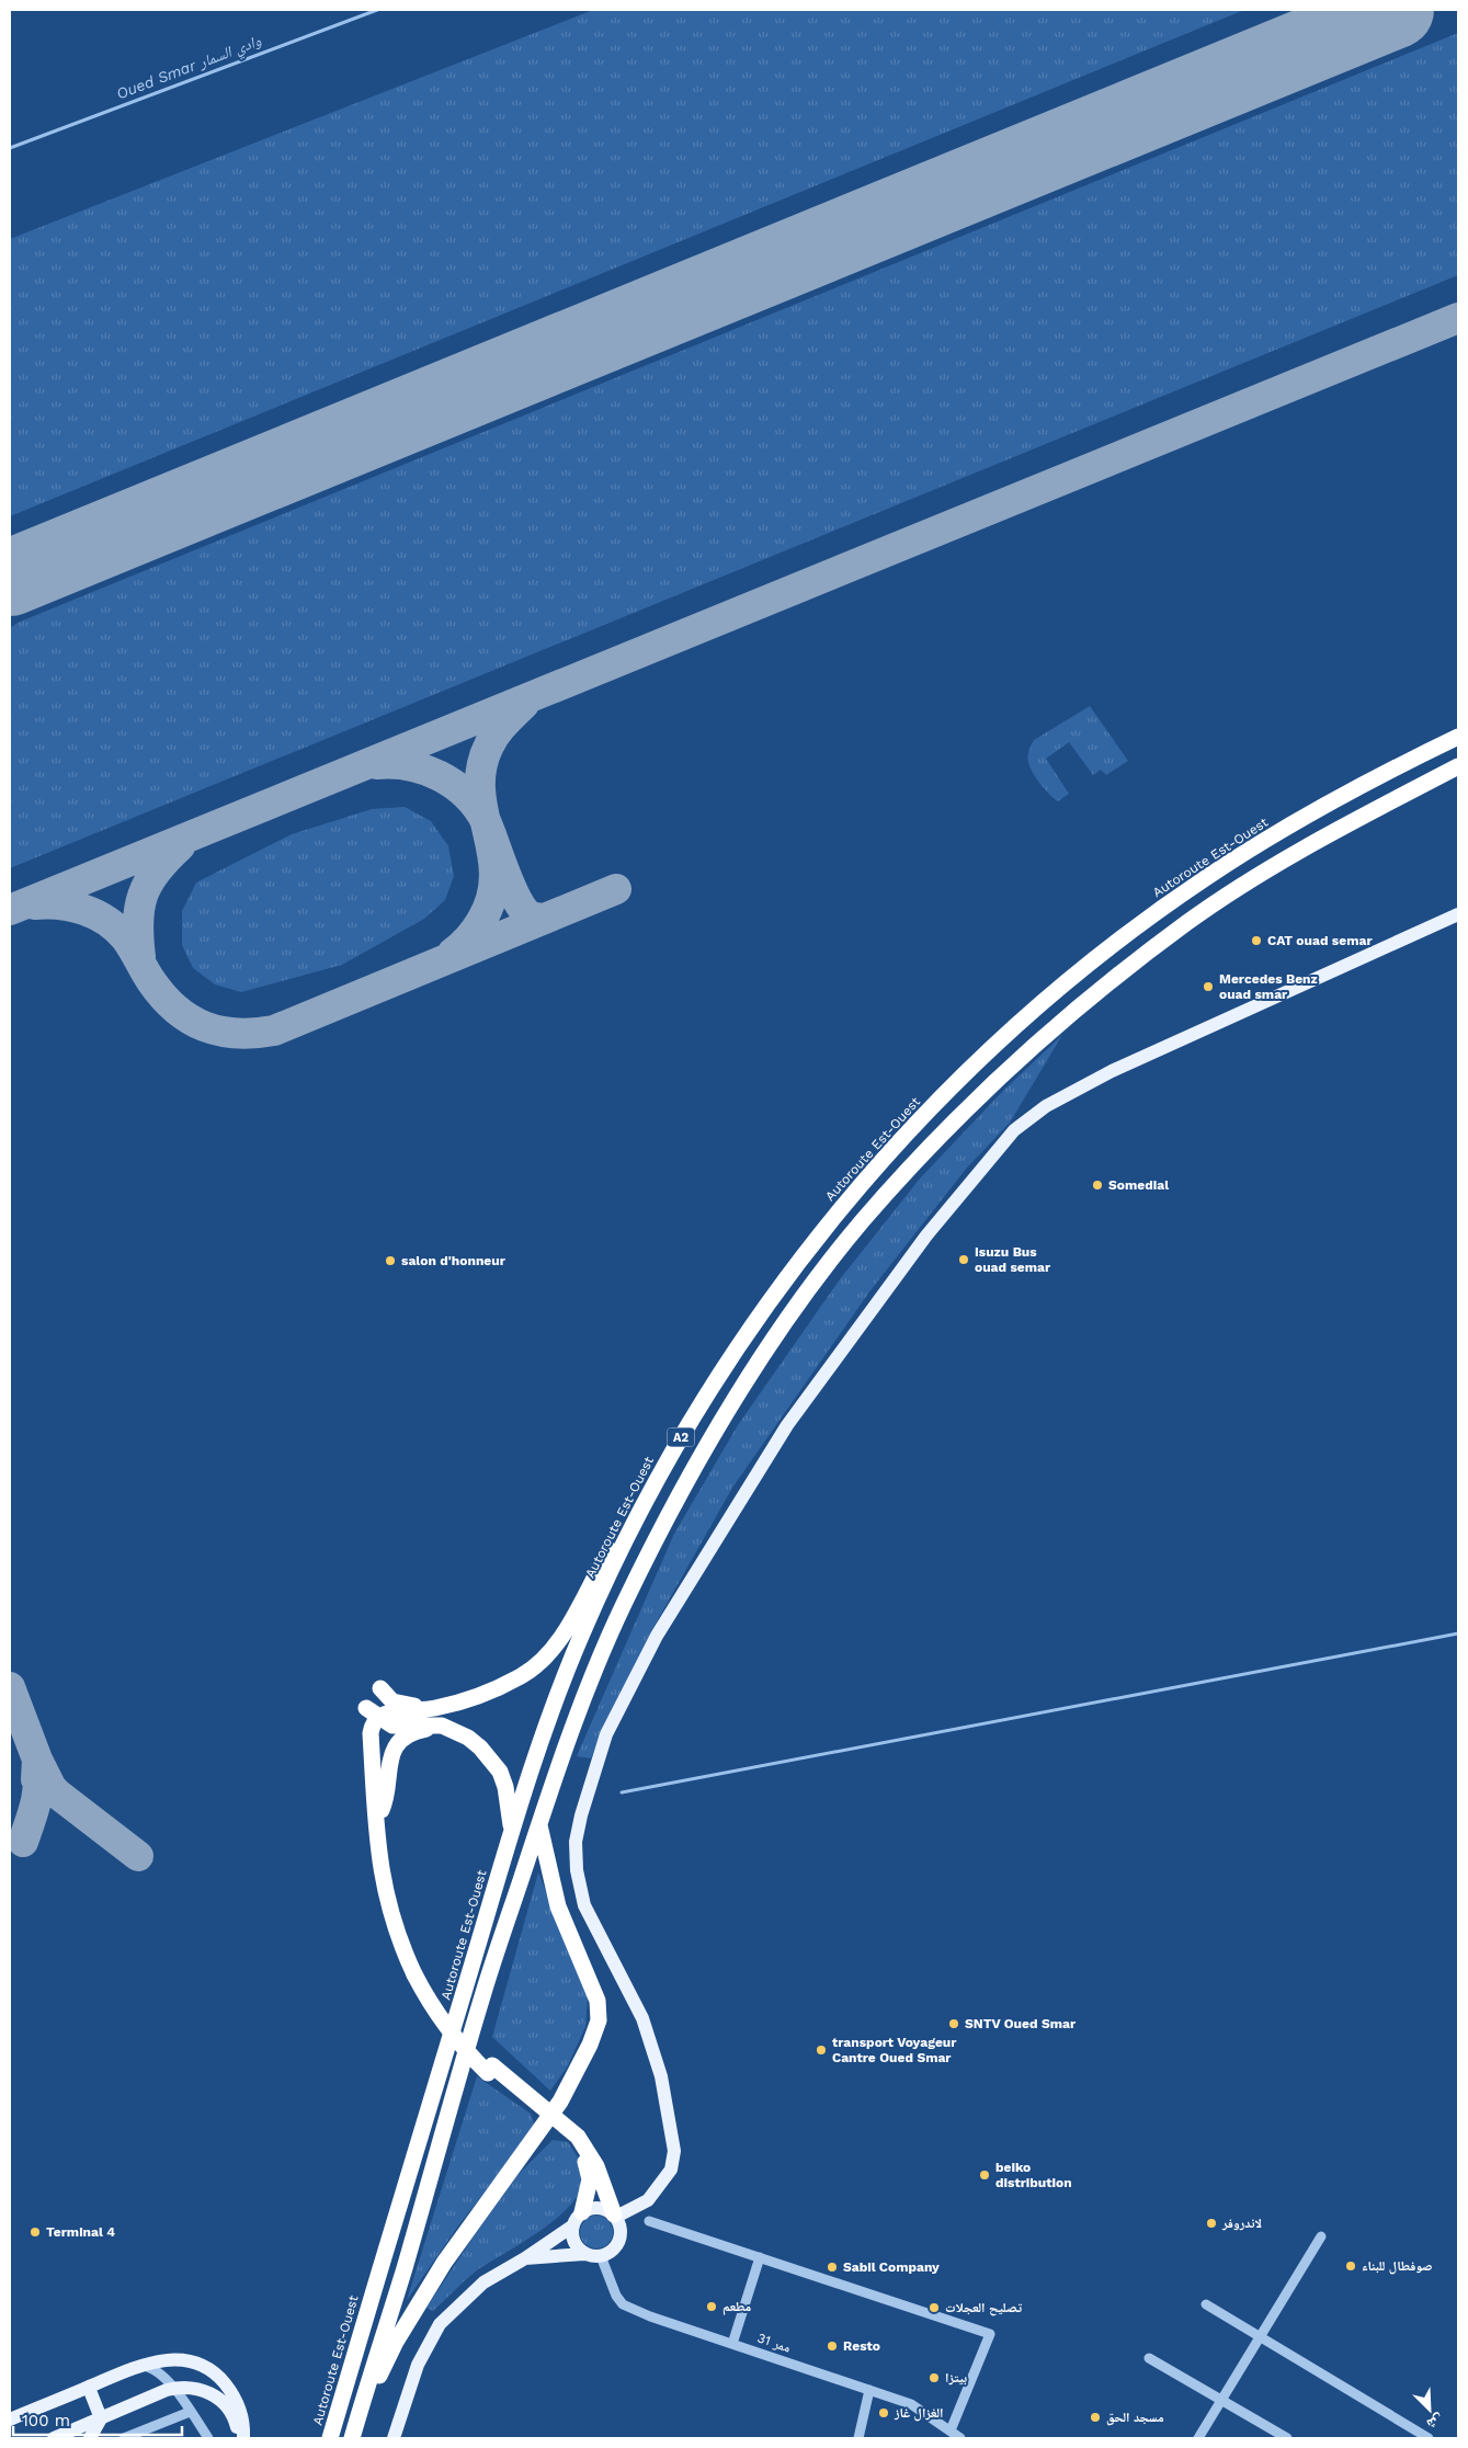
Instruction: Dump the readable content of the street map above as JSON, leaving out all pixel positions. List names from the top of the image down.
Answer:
{
  "streets": {
    "highway": ["Autoroute Est-Ouest", "A2"],
    "street": ["ممر 31"]
  },
  "water": ["Oued Smar وادي السمار"],
  "places": [
    "CAT ouad semar",
    "Mercedes Benz ouad smar",
    "Somedial",
    "Isuzu Bus ouad semar",
    "salon d'honneur",
    "SNTV Oued Smar",
    "transport Voyageur Cantre Oued Smar",
    "beiko distribution",
    "لاندروفر",
    "Terminal 4",
    "صوفطال للبناء",
    "Sabil Company",
    "مطعم",
    "تصليح العجلات",
    "Resto",
    "بيتزا",
    "الغزال غاز",
    "مسجد الحق"
  ],
  "scale_bar": "100 m",
  "north": "bottom right"
}
